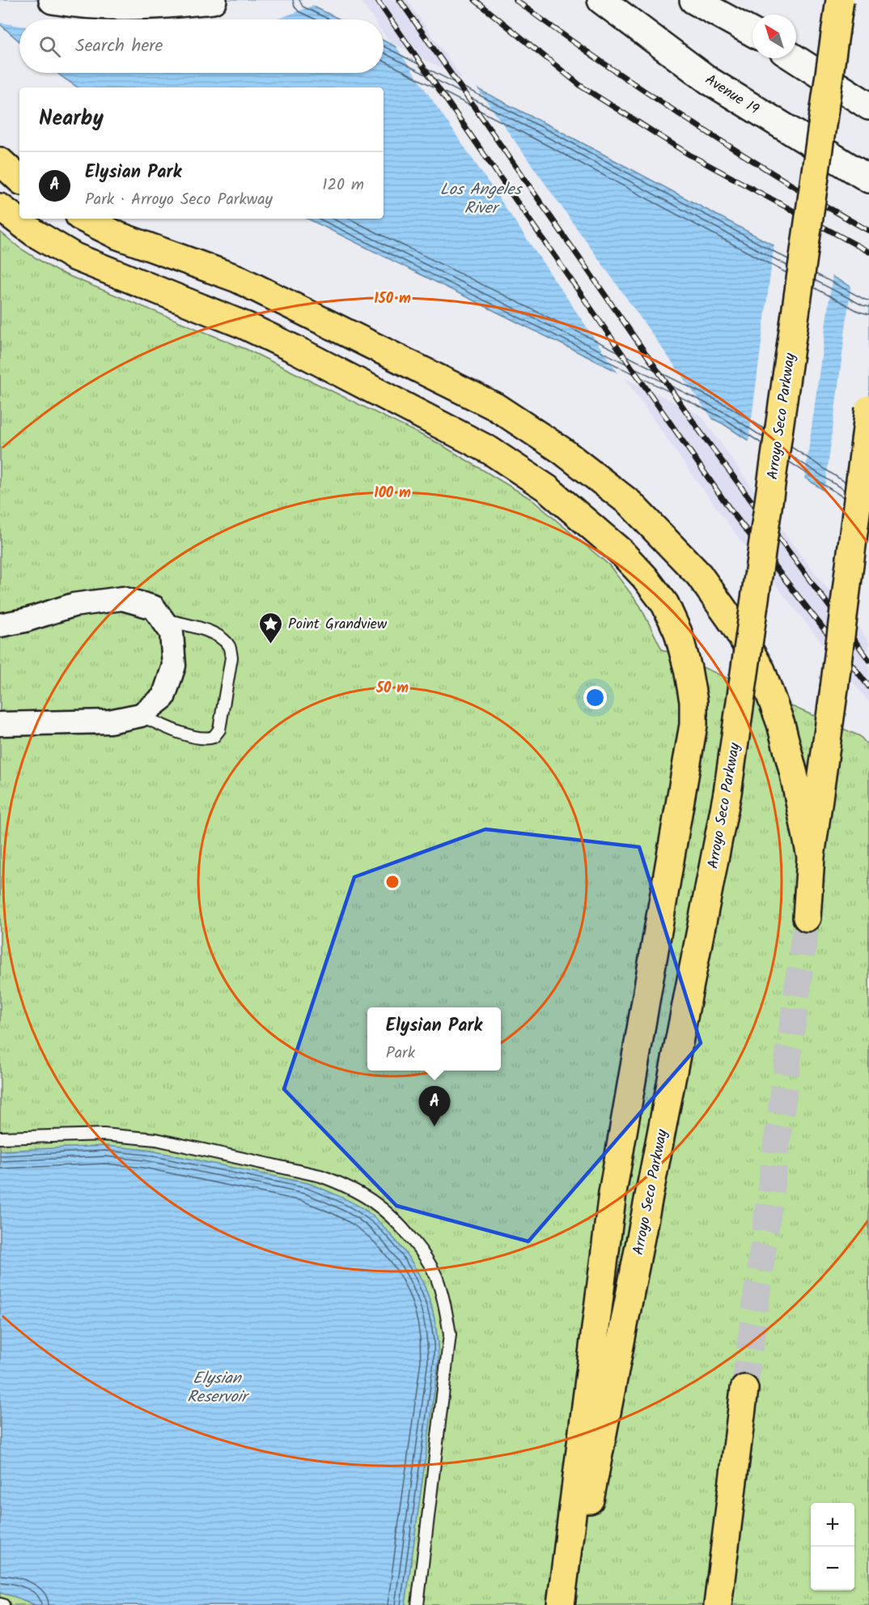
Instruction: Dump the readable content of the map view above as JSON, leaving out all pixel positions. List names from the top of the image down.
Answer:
{
  "streets": {
    "highway": ["Arroyo Seco Parkway"],
    "street": ["Avenue 19"]
  },
  "water": ["Los Angeles River", "Elysian Reservoir"],
  "places": {
    "place": ["Point Grandview"]
  },
  "north": "top left",
  "page": {
    "search": "Search here",
    "heading": "Nearby",
    "list": [
      {
        "mark": "A",
        "name": "Elysian Park",
        "note": "Park · Arroyo Seco Parkway",
        "value": "120 m"
      }
    ],
    "popup": ["Elysian Park", "Park"],
    "pins": "A",
    "map_buttons": ["+", "−"]
  },
  "rings": ["150 m", "100 m", "50 m"]
}
